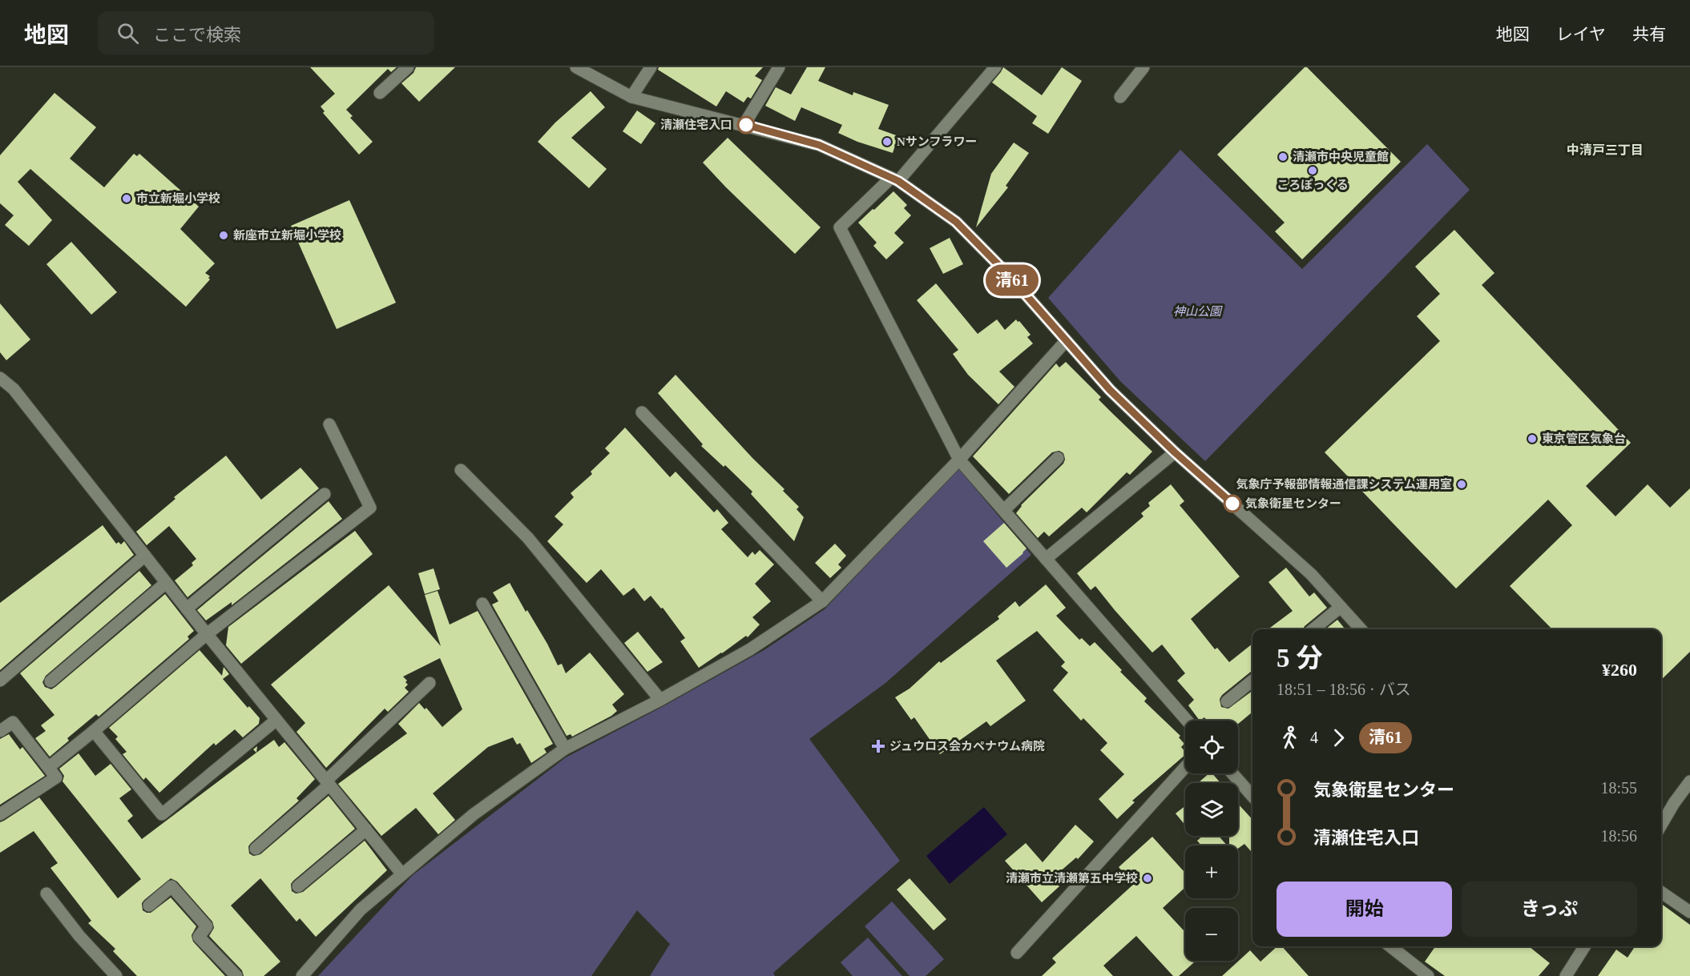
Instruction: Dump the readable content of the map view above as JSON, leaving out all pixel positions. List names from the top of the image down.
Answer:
{
  "districts": ["中清戸三丁目"],
  "parks": ["神山公園"],
  "places": {
    "other": [
      "清瀬住宅入口",
      "Nサンフラワー",
      "清瀬市中央児童館",
      "ころぽっくる",
      "市立新堀小学校",
      "新座市立新堀小学校",
      "東京管区気象台",
      "気象庁予報部情報通信課システム運用室",
      "気象衛星センター",
      "清瀬市立清瀬第五中学校"
    ],
    "health": ["ジュウロス会カペナウム病院"]
  },
  "lines": ["bus line 清61"],
  "page": {
    "header": "地図",
    "search": "ここで検索",
    "nav": ["地図", "レイヤ", "共有"],
    "on_map": "清61",
    "heading": ["5 分", "18:51 – 18:56 · バス", "¥260"],
    "legs": ["4", "清61"],
    "map_buttons": ["+", "−"],
    "list": [
      {
        "name": "気象衛星センター",
        "value": "18:55"
      },
      {
        "name": "清瀬住宅入口",
        "value": "18:56"
      }
    ],
    "buttons": ["開始", "きっぷ"]
  }
}
